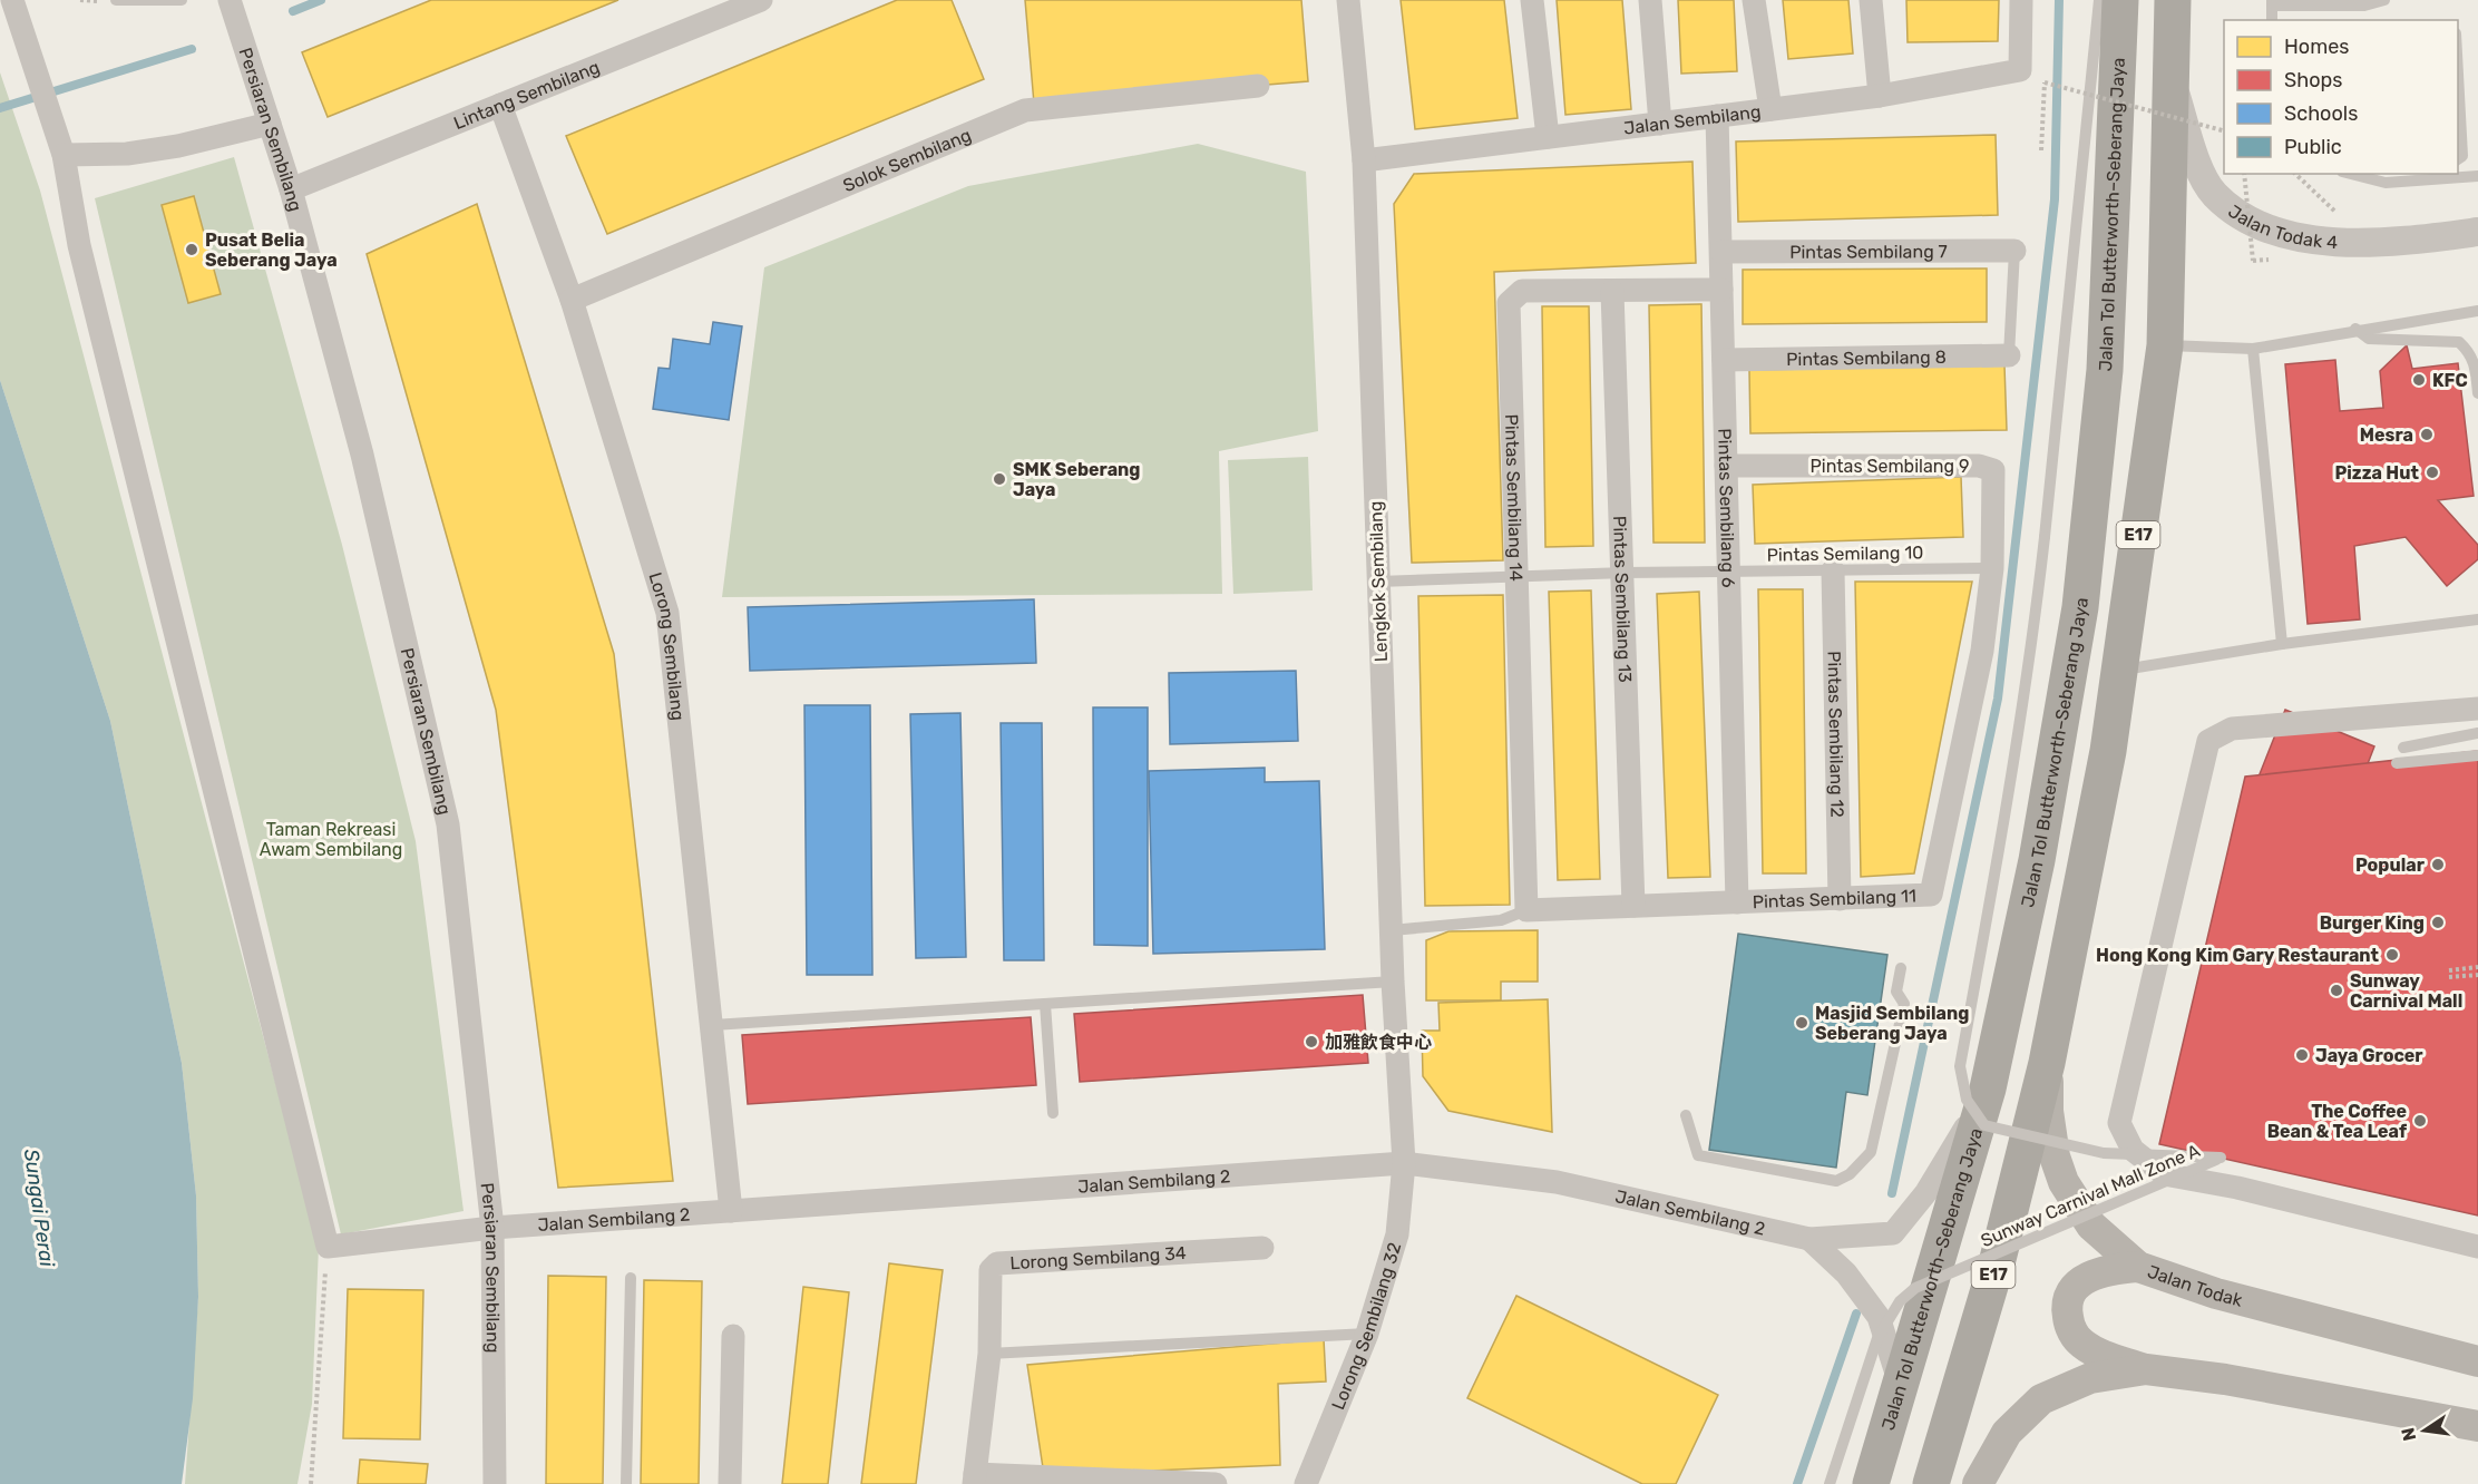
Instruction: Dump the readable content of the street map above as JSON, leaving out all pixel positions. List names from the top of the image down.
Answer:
{
  "streets": {
    "highway": ["Jalan Tol Butterworth–Seberang Jaya", "E17"],
    "main road": ["Jalan Todak"],
    "street": [
      "Lintang Sembilang",
      "Jalan Sembilang",
      "Persiaran Sembilang",
      "Solok Sembilang",
      "Jalan Todak 4",
      "Pintas Sembilang 7",
      "Pintas Sembilang 8",
      "Pintas Sembilang 9",
      "Pintas Sembilang 14",
      "Pintas Sembilang 6",
      "Lengkok Sembilang",
      "Pintas Sembilang 13",
      "Lorong Sembilang",
      "Pintas Sembilang 12",
      "Pintas Sembilang 11",
      "Jalan Sembilang 2",
      "Lorong Sembilang 34",
      "Lorong Sembilang 32"
    ],
    "lane": ["Pintas Semilang 10", "Sunway Carnival Mall Zone A"]
  },
  "crossings": [
    ["Lintang Sembilang", "Persiaran Sembilang"],
    ["Lintang Sembilang", "Lorong Sembilang"],
    ["Jalan Sembilang", "Pintas Sembilang 6"],
    ["Jalan Sembilang", "Lengkok Sembilang"],
    ["Persiaran Sembilang", "Jalan Sembilang 2"],
    ["Solok Sembilang", "Lorong Sembilang"],
    ["Jalan Tol Butterworth–Seberang Jaya", "Jalan Sembilang 2"],
    ["Jalan Todak 4", "E17"],
    ["Pintas Sembilang 7", "Pintas Sembilang 6"],
    ["Pintas Sembilang 8", "Pintas Sembilang 6"],
    ["Pintas Sembilang 9", "Pintas Sembilang 6"],
    ["Pintas Sembilang 9", "Pintas Semilang 10"],
    ["Pintas Sembilang 9", "Pintas Sembilang 11"],
    ["Pintas Sembilang 14", "Pintas Sembilang 6"],
    ["Pintas Sembilang 14", "Pintas Semilang 10"],
    ["Pintas Sembilang 14", "Pintas Sembilang 13"],
    ["Pintas Sembilang 14", "Pintas Sembilang 11"],
    ["Pintas Sembilang 6", "Pintas Semilang 10"],
    ["Pintas Sembilang 6", "Pintas Sembilang 11"],
    ["E17", "Jalan Todak"],
    ["Pintas Semilang 10", "Lengkok Sembilang"],
    ["Pintas Semilang 10", "Pintas Sembilang 13"],
    ["Pintas Semilang 10", "Pintas Sembilang 12"],
    ["Pintas Semilang 10", "Pintas Sembilang 11"],
    ["Lengkok Sembilang", "Jalan Sembilang 2"],
    ["Lengkok Sembilang", "Lorong Sembilang 32"],
    ["Pintas Sembilang 13", "Pintas Sembilang 11"],
    ["Lorong Sembilang", "Jalan Sembilang 2"],
    ["Pintas Sembilang 12", "Pintas Sembilang 11"],
    ["Jalan Sembilang 2", "Lorong Sembilang 32"]
  ],
  "water": ["Sungai Perai"],
  "parks": ["Taman Rekreasi Awam Sembilang"],
  "places": [
    "Pusat Belia Seberang Jaya",
    "KFC",
    "Mesra",
    "Pizza Hut",
    "SMK Seberang Jaya",
    "Popular",
    "Burger King",
    "Hong Kong Kim Gary Restaurant",
    "Sunway Carnival Mall",
    "Masjid Sembilang Seberang Jaya",
    "加雅飲食中心",
    "Jaya Grocer",
    "The Coffee Bean & Tea Leaf"
  ],
  "legend": [
    "Homes",
    "Shops",
    "Schools",
    "Public"
  ],
  "north": "left"
}
